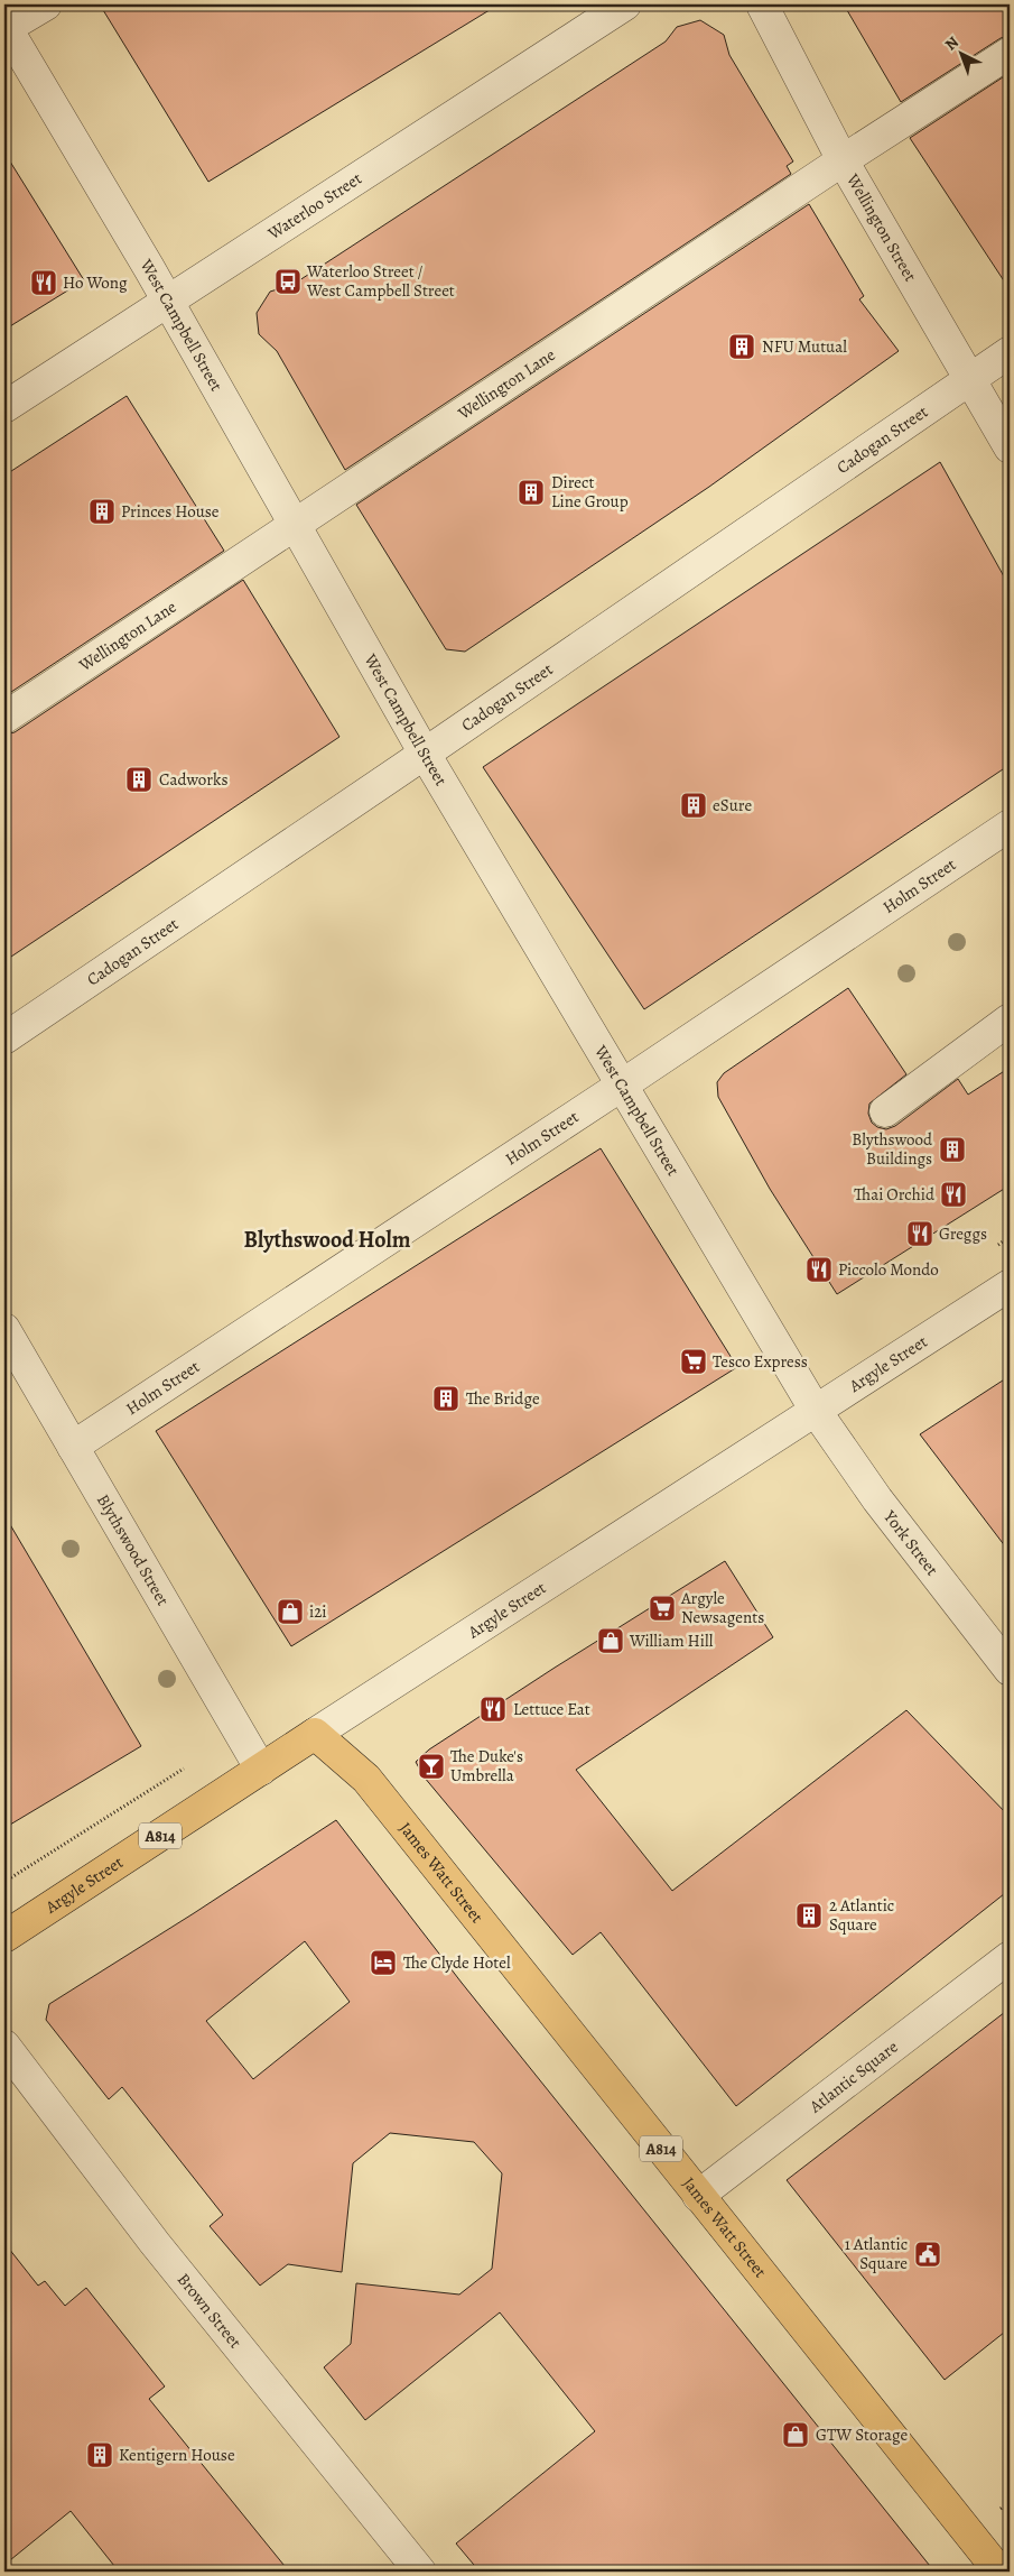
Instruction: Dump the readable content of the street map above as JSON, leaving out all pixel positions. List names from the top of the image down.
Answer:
{
  "streets": {
    "main road": ["Argyle Street", "A814", "James Watt Street"],
    "street": [
      "Waterloo Street",
      "Wellington Street",
      "West Campbell Street",
      "Wellington Lane",
      "Cadogan Street",
      "Holm Street",
      "York Street",
      "Blythswood Street",
      "Atlantic Square",
      "Brown Street"
    ]
  },
  "crossings": [
    ["Waterloo Street", "West Campbell Street"],
    ["Wellington Street", "Wellington Lane"],
    ["Wellington Street", "Cadogan Street"],
    ["West Campbell Street", "Wellington Lane"],
    ["West Campbell Street", "Cadogan Street"],
    ["West Campbell Street", "Holm Street"],
    ["West Campbell Street", "Argyle Street"],
    ["West Campbell Street", "York Street"],
    ["Holm Street", "Blythswood Street"],
    ["Argyle Street", "York Street"],
    ["Argyle Street", "Blythswood Street"],
    ["Argyle Street", "James Watt Street"],
    ["James Watt Street", "Atlantic Square"]
  ],
  "districts": ["Blythswood Holm"],
  "places": {
    "bus stop": ["Waterloo Street / West Campbell Street"],
    "restaurant": [
      "Ho Wong",
      "Thai Orchid",
      "Greggs",
      "Piccolo Mondo",
      "Lettuce Eat"
    ],
    "building": [
      "NFU Mutual",
      "Direct Line Group",
      "Princes House",
      "Cadworks",
      "eSure",
      "Blythswood Buildings",
      "The Bridge",
      "2 Atlantic Square",
      "Kentigern House"
    ],
    "supermarket": ["Tesco Express", "Argyle Newsagents"],
    "shop": ["i2i", "William Hill", "GTW Storage"],
    "bar": ["The Duke's Umbrella"],
    "hotel": ["The Clyde Hotel"],
    "public building": ["1 Atlantic Square"]
  },
  "north": "top left"
}
